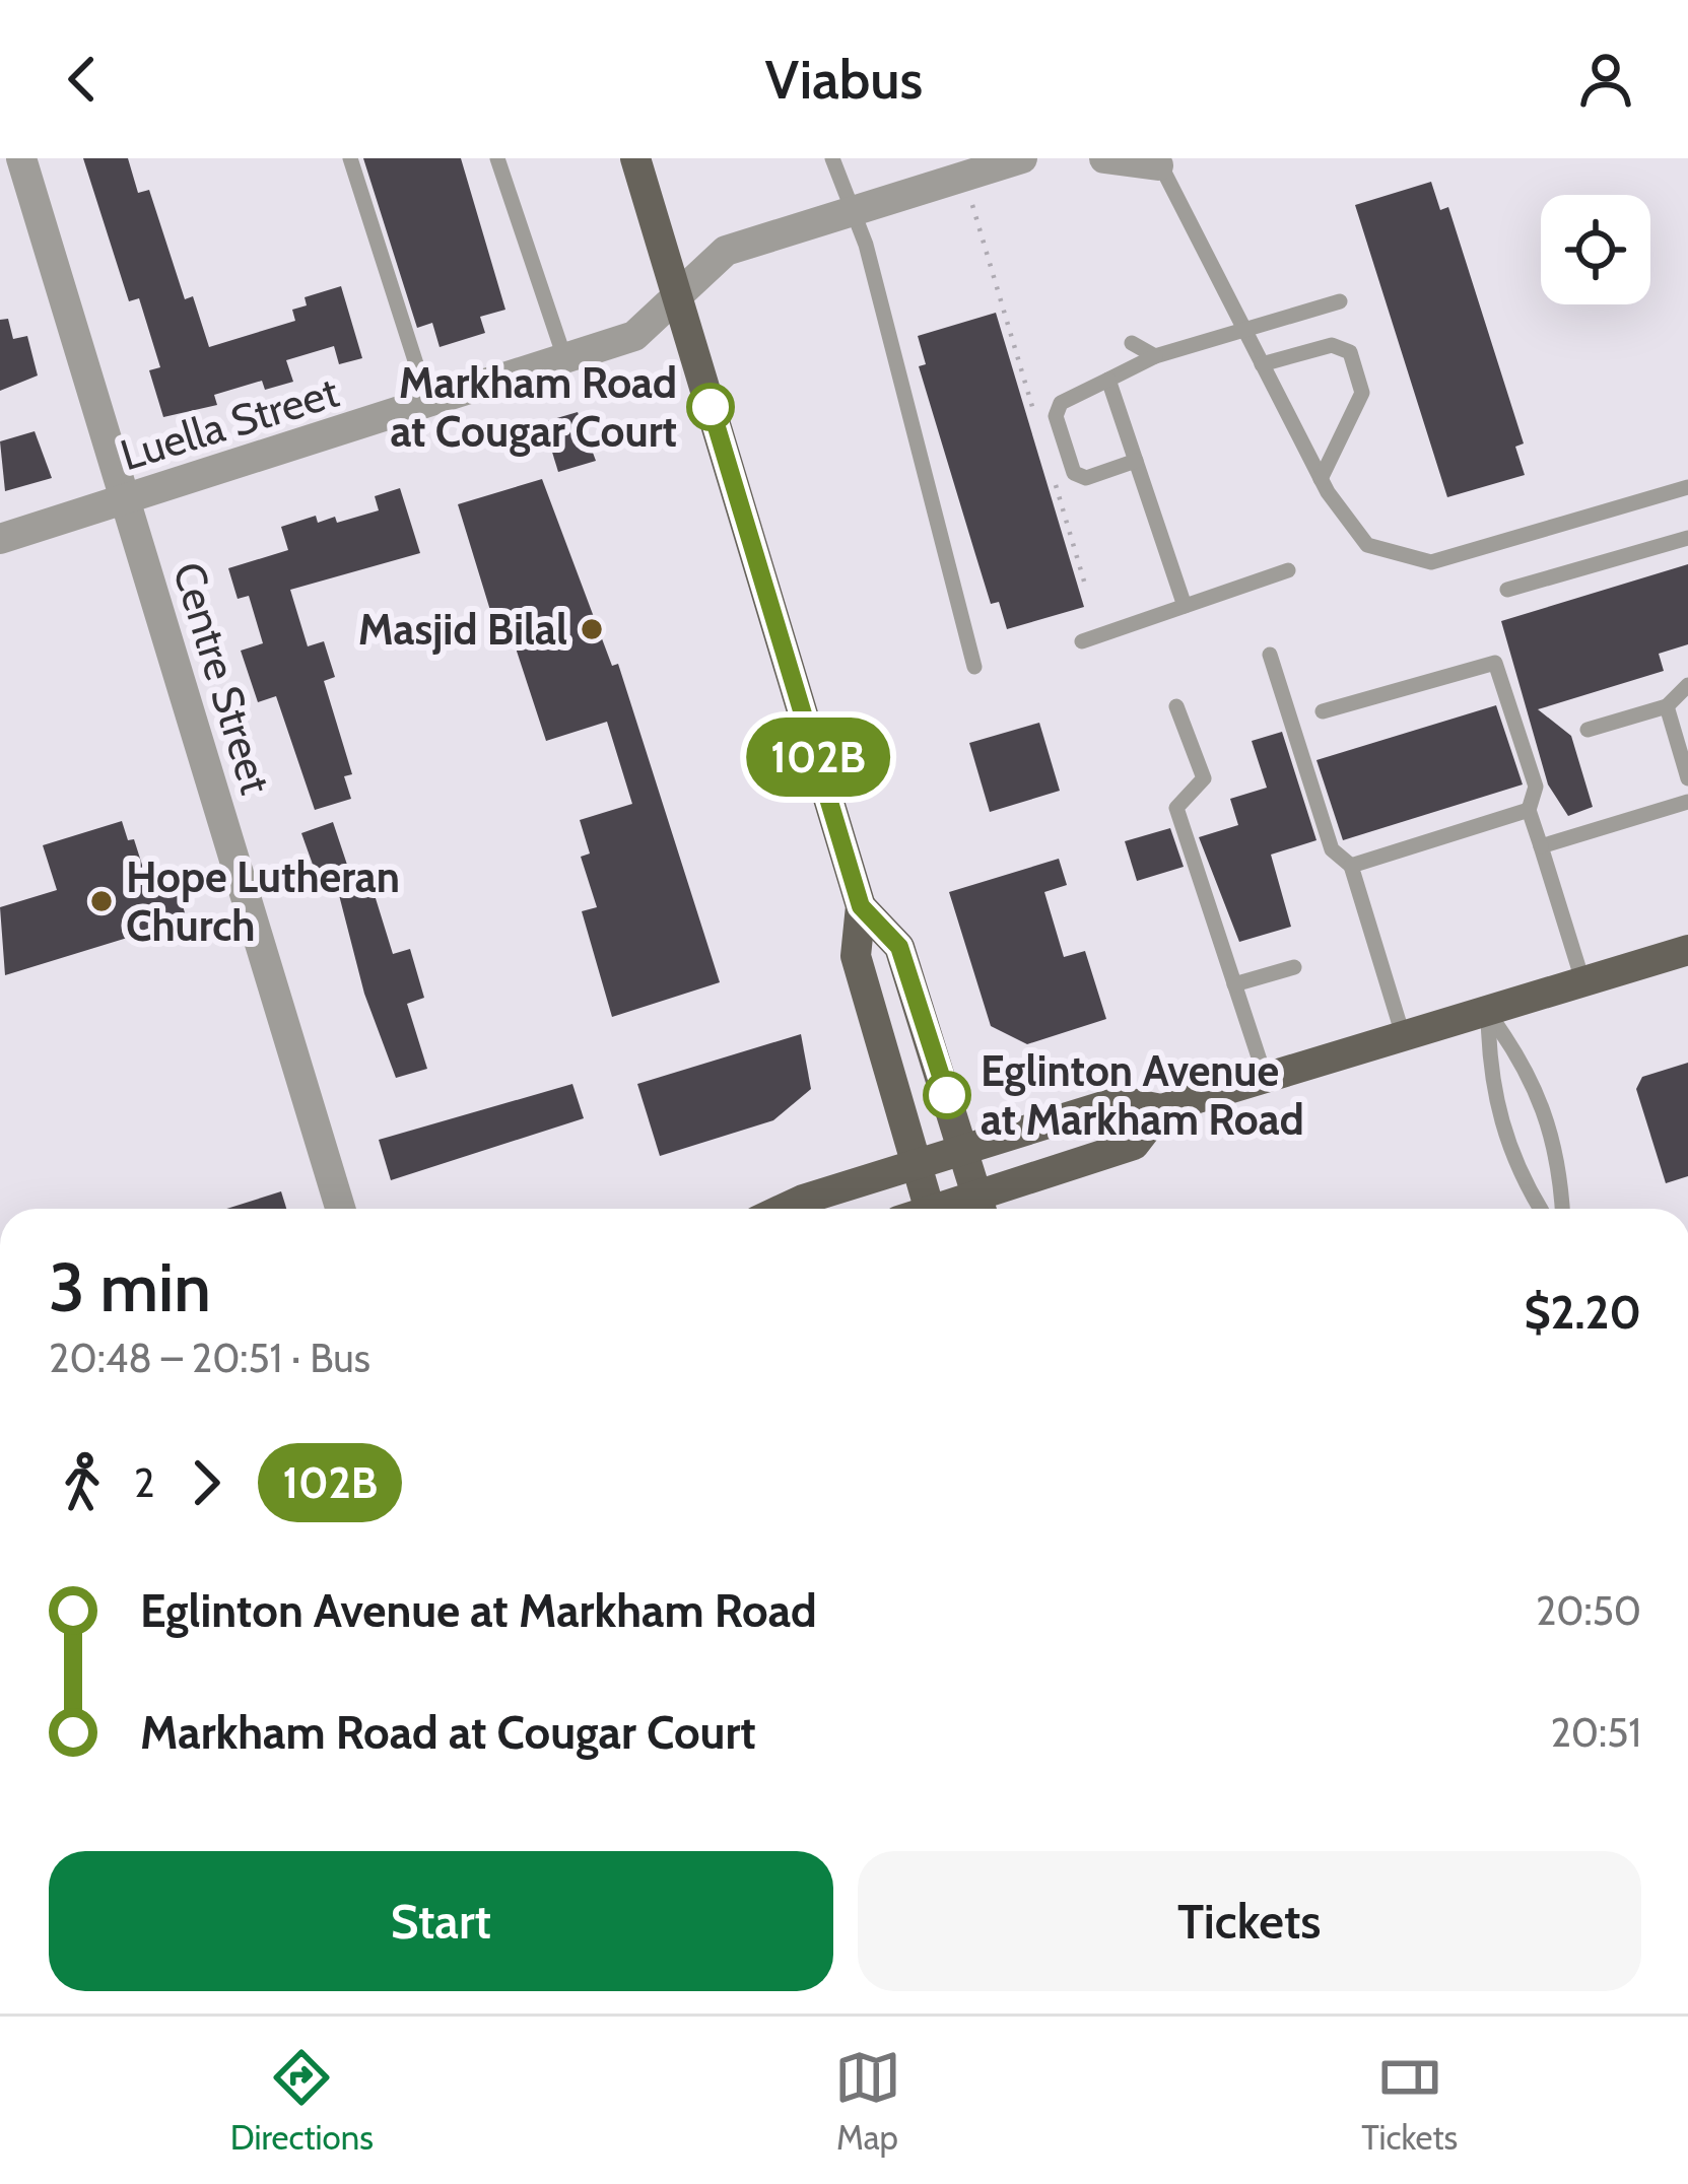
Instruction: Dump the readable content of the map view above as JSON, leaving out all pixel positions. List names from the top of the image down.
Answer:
{
  "streets": {
    "street": ["Luella Street", "Centre Street"]
  },
  "crossings": [
    ["Luella Street", "Centre Street"]
  ],
  "places": [
    "Markham Road at Cougar Court",
    "Masjid Bilal",
    "Hope Lutheran Church",
    "Eglinton Avenue at Markham Road"
  ],
  "lines": ["bus line 102B"],
  "page": {
    "header": "Viabus",
    "on_map": "102B",
    "heading": ["3 min", "20:48 – 20:51 · Bus", "$2.20"],
    "legs": ["2", "102B"],
    "list": [
      {
        "name": "Eglinton Avenue at Markham Road",
        "value": "20:50"
      },
      {
        "name": "Markham Road at Cougar Court",
        "value": "20:51"
      }
    ],
    "buttons": ["Start", "Tickets"],
    "tabs": ["Directions", "Map", "Tickets"]
  }
}
